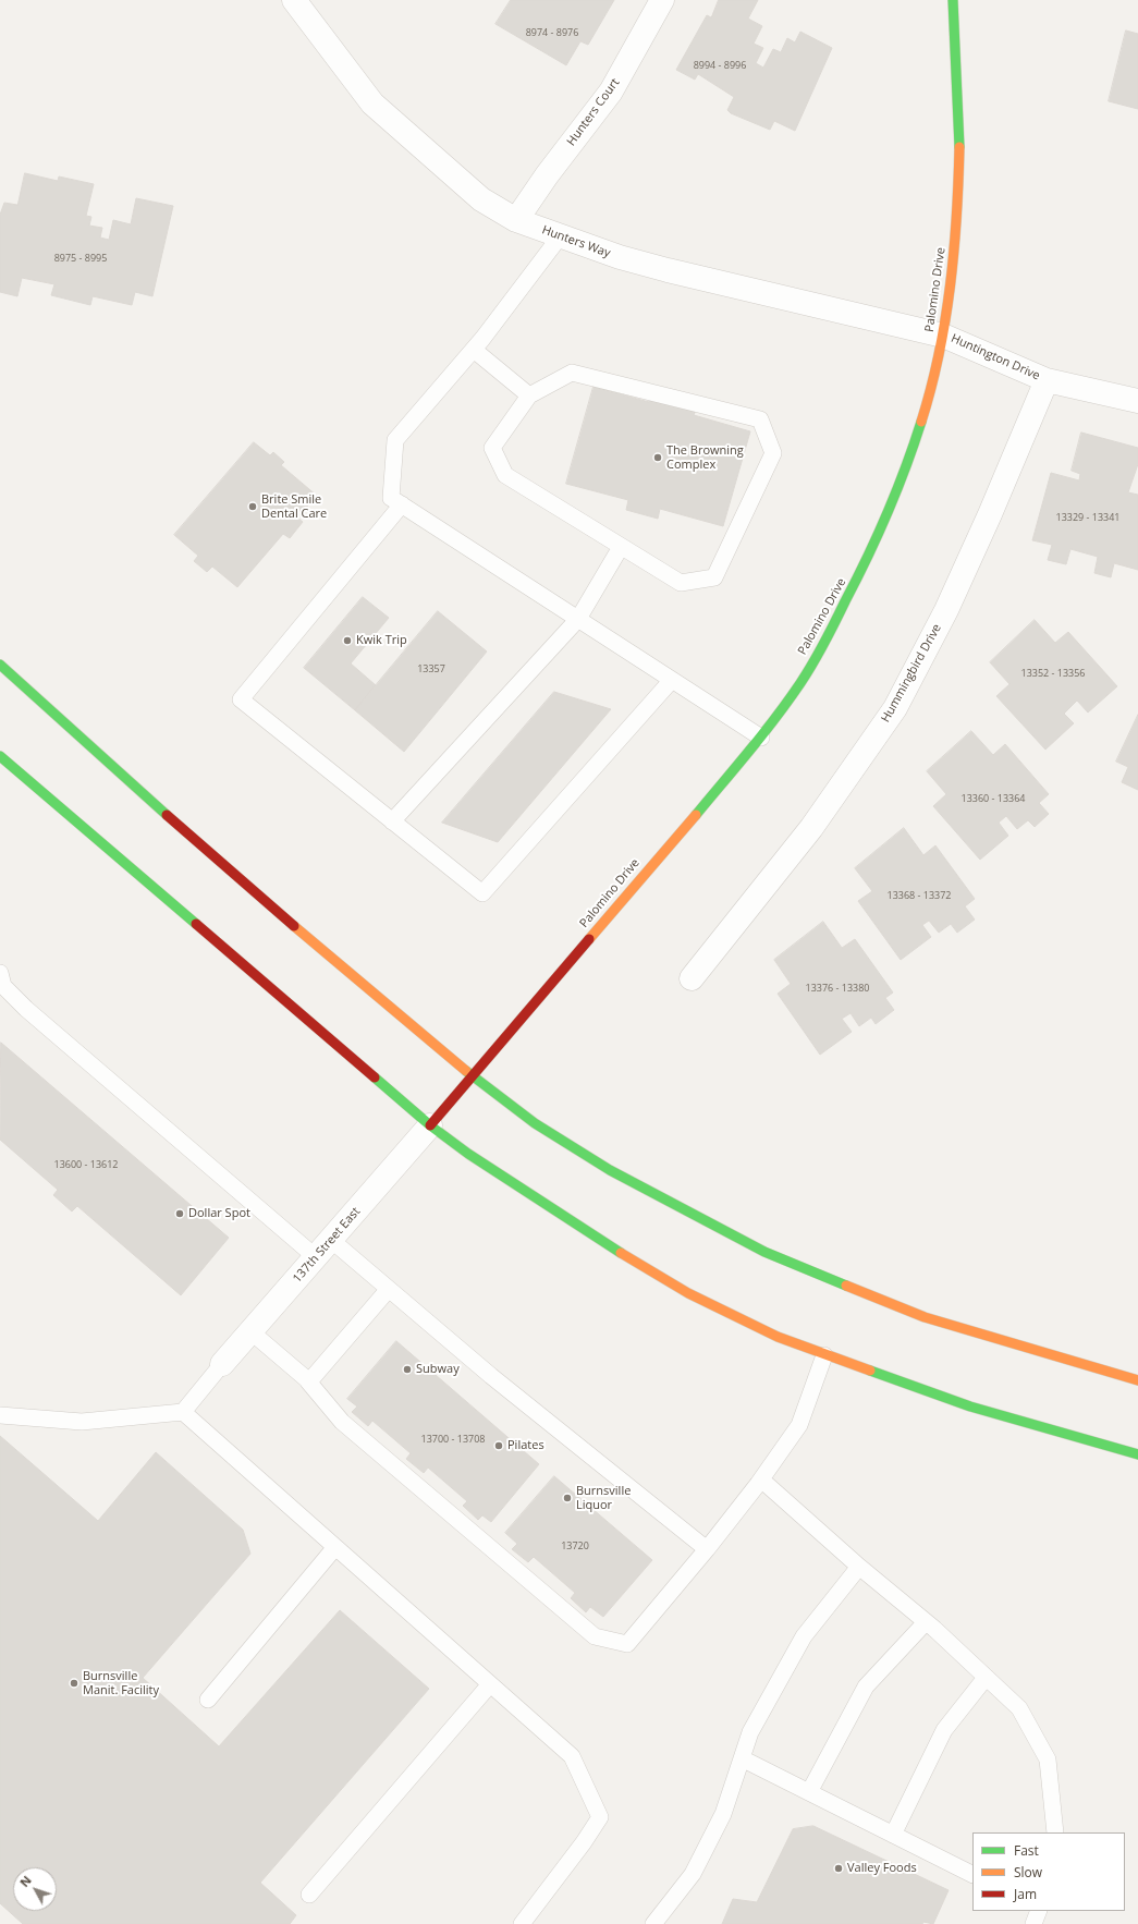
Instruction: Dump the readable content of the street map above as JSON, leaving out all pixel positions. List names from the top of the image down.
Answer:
{
  "streets": {
    "street": [
      "Hunters Court",
      "Hunters Way",
      "Palomino Drive",
      "Huntington Drive",
      "Hummingbird Drive",
      "137th Street East"
    ]
  },
  "crossings": [
    ["Hunters Court", "Hunters Way"],
    ["Hunters Way", "Palomino Drive"],
    ["Hunters Way", "Huntington Drive"],
    ["Palomino Drive", "Huntington Drive"],
    ["Palomino Drive", "137th Street East"],
    ["Huntington Drive", "Hummingbird Drive"]
  ],
  "places": [
    "The Browning Complex",
    "Brite Smile Dental Care",
    "Kwik Trip",
    "Dollar Spot",
    "Subway",
    "Pilates",
    "Burnsville Liquor",
    "Burnsville Manit. Facility",
    "Valley Foods"
  ],
  "house_numbers": [
    "8974 - 8976",
    "8994 - 8996",
    "8975 - 8995",
    "13329 - 13341",
    "13357",
    "13352 - 13356",
    "13360 - 13364",
    "13368 - 13372",
    "13376 - 13380",
    "13600 - 13612",
    "13700 - 13708",
    "13720"
  ],
  "legend": ["Fast", "Slow", "Jam"],
  "north": "top left"
}
